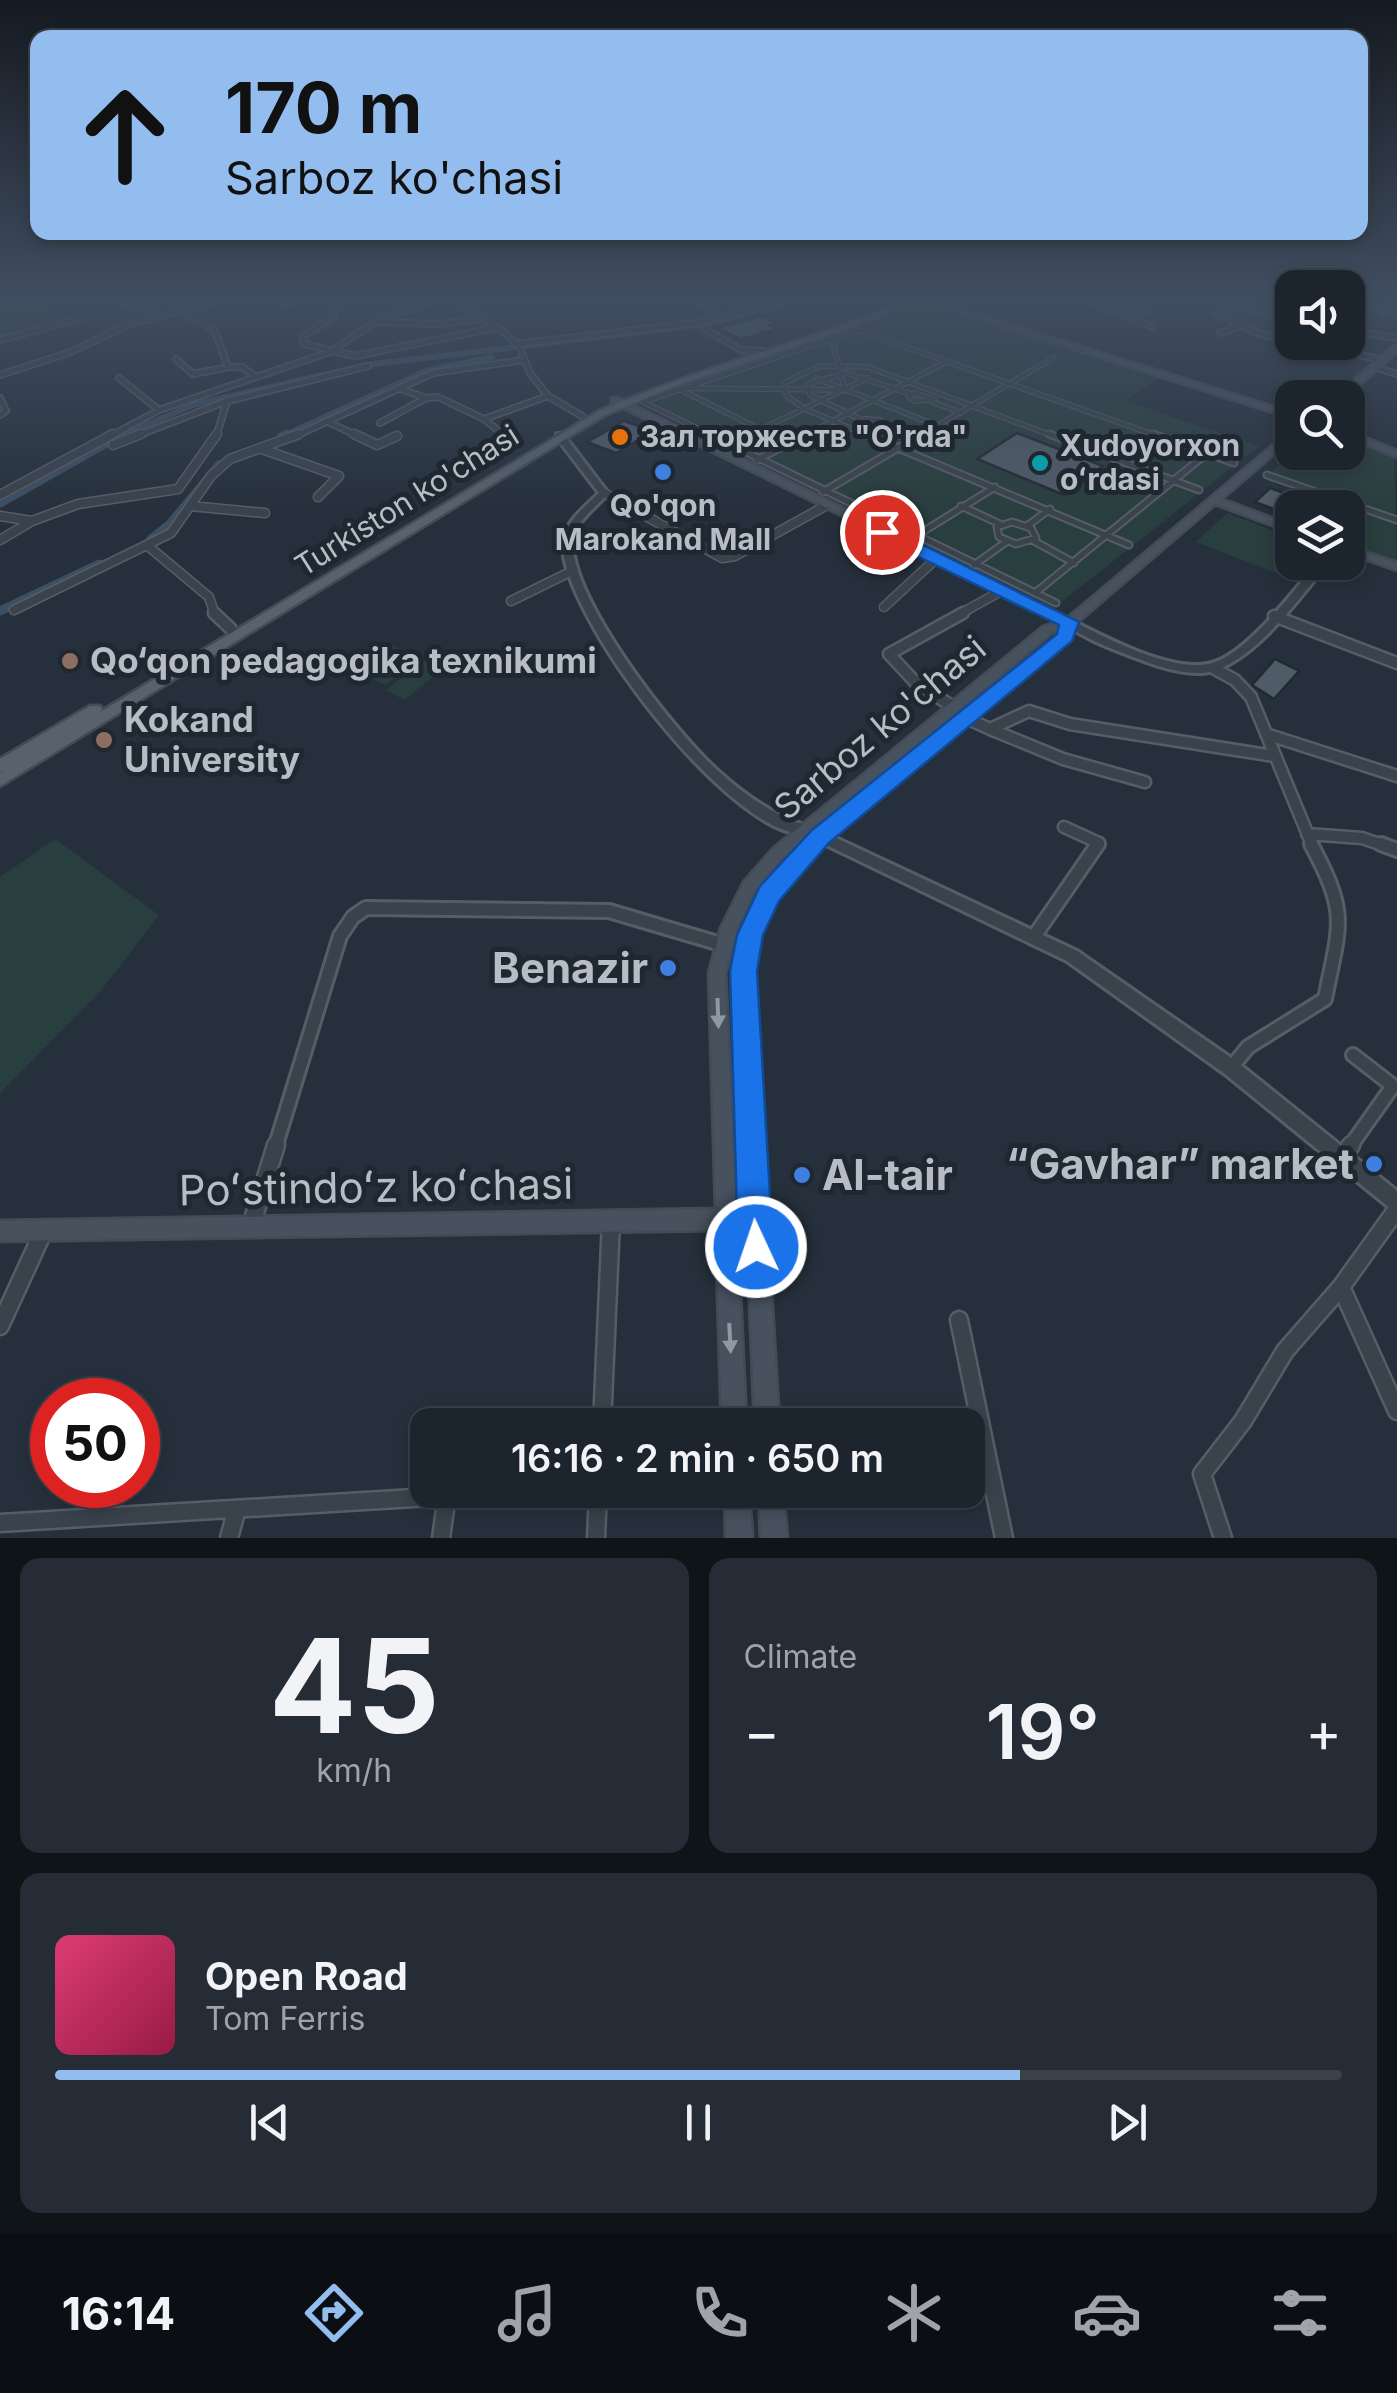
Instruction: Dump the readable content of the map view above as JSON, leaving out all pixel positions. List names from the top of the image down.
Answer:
{
  "streets": {
    "main road": ["Turkiston ko'chasi", "Sarboz ko'chasi", "Poʻstindoʻz koʻchasi"]
  },
  "crossings": [
    ["Sarboz ko'chasi", "Poʻstindoʻz koʻchasi"]
  ],
  "places": [
    "Зал торжеств \"O'rda\"",
    "Xudoyorxon oʻrdasi",
    "Qo'qon Marokand Mall",
    "Qo‘qon pedagogika texnikumi",
    "Kokand University",
    "Benazir",
    "“Gavhar” market",
    "Al-tair"
  ],
  "page": {
    "turn": ["170 m", "Sarboz ko'chasi"],
    "limit": "50",
    "trip": "16:16 · 2 min · 650 m",
    "tile": [
      ["45", "km/h"],
      "Climate"
    ],
    "heat": ["−", "19°", "+"],
    "song": ["Open Road", "Tom Ferris"],
    "tabs": "16:14"
  }
}
